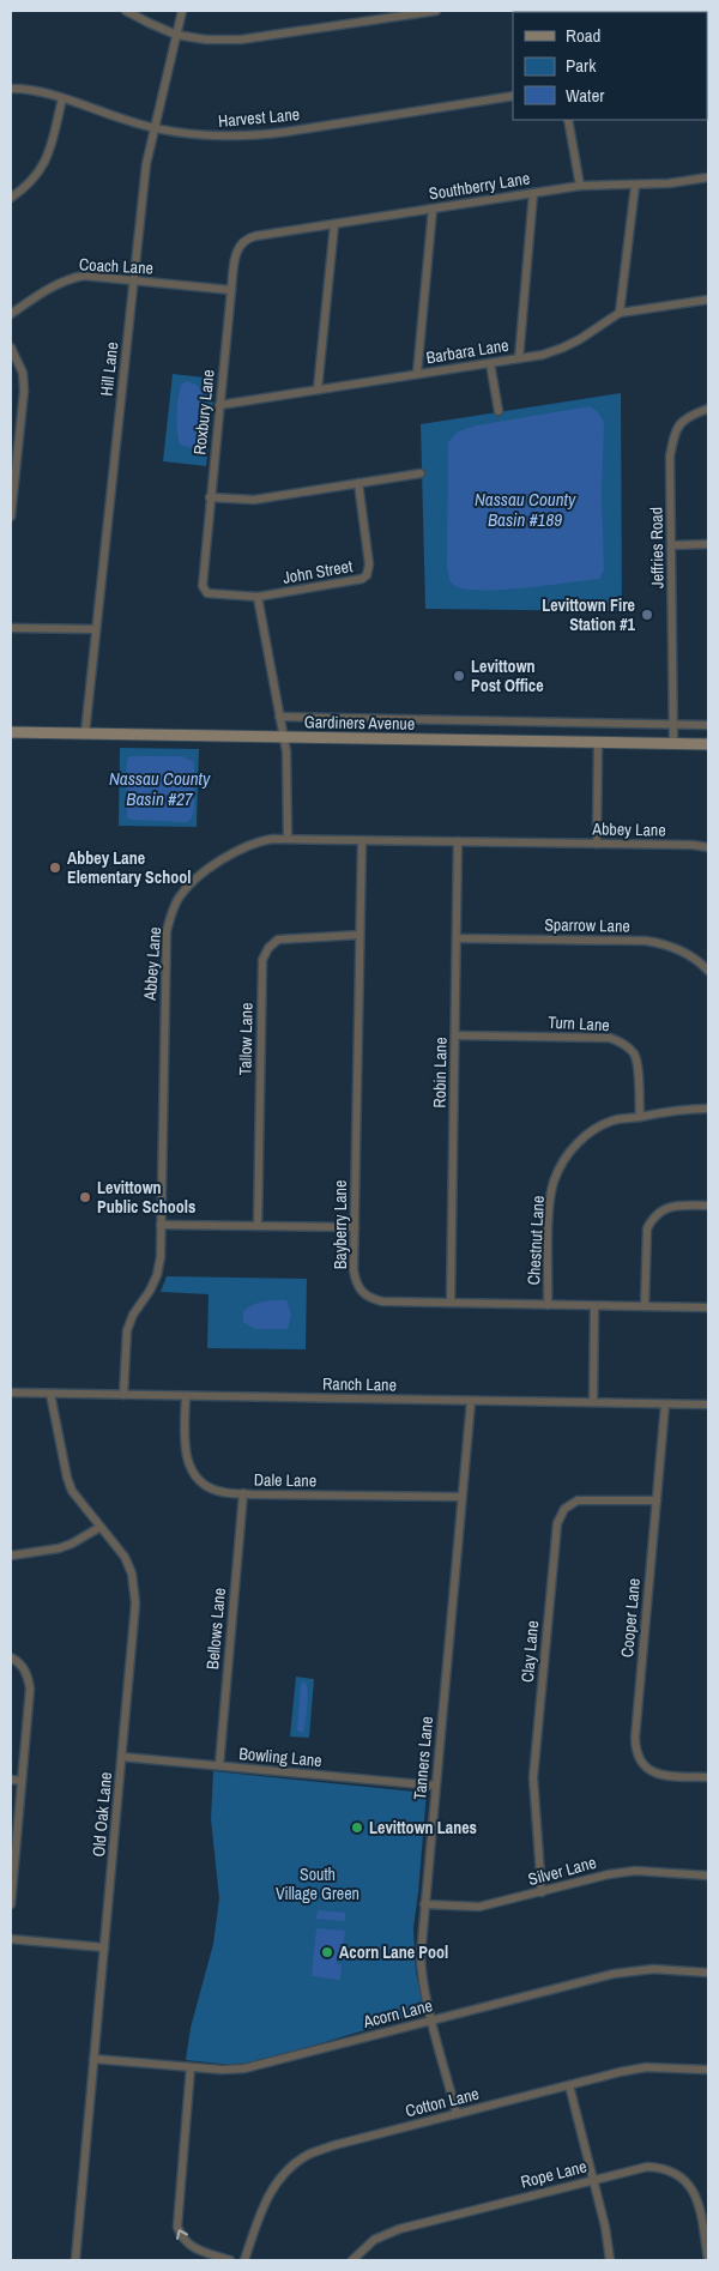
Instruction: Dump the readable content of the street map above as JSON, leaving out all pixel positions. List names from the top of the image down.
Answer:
{
  "streets": {
    "main road": ["Gardiners Avenue"],
    "street": [
      "Harvest Lane",
      "Southberry Lane",
      "Coach Lane",
      "Barbara Lane",
      "Hill Lane",
      "Roxbury Lane",
      "Jeffries Road",
      "John Street",
      "Abbey Lane",
      "Sparrow Lane",
      "Turn Lane",
      "Tallow Lane",
      "Robin Lane",
      "Bayberry Lane",
      "Chestnut Lane",
      "Ranch Lane",
      "Dale Lane",
      "Cooper Lane",
      "Bellows Lane",
      "Clay Lane",
      "Bowling Lane",
      "Tanners Lane",
      "Old Oak Lane",
      "Silver Lane",
      "Acorn Lane",
      "Cotton Lane",
      "Rope Lane"
    ]
  },
  "crossings": [
    ["Harvest Lane", "Hill Lane"],
    ["Southberry Lane", "Roxbury Lane"],
    ["Coach Lane", "Hill Lane"],
    ["Coach Lane", "Roxbury Lane"],
    ["Barbara Lane", "Roxbury Lane"],
    ["Hill Lane", "Gardiners Avenue"],
    ["Roxbury Lane", "John Street"],
    ["Jeffries Road", "Gardiners Avenue"],
    ["Abbey Lane", "Robin Lane"],
    ["Abbey Lane", "Bayberry Lane"],
    ["Abbey Lane", "Ranch Lane"],
    ["Sparrow Lane", "Robin Lane"],
    ["Turn Lane", "Robin Lane"],
    ["Turn Lane", "Chestnut Lane"],
    ["Tallow Lane", "Bayberry Lane"],
    ["Robin Lane", "Bayberry Lane"],
    ["Bayberry Lane", "Chestnut Lane"],
    ["Ranch Lane", "Dale Lane"],
    ["Ranch Lane", "Cooper Lane"],
    ["Ranch Lane", "Tanners Lane"],
    ["Ranch Lane", "Old Oak Lane"],
    ["Dale Lane", "Bellows Lane"],
    ["Dale Lane", "Tanners Lane"],
    ["Cooper Lane", "Clay Lane"],
    ["Bellows Lane", "Bowling Lane"],
    ["Clay Lane", "Silver Lane"],
    ["Bowling Lane", "Tanners Lane"],
    ["Bowling Lane", "Old Oak Lane"],
    ["Tanners Lane", "Silver Lane"],
    ["Tanners Lane", "Acorn Lane"],
    ["Tanners Lane", "Cotton Lane"],
    ["Old Oak Lane", "Acorn Lane"]
  ],
  "water": ["Nassau County Basin #189", "Nassau County Basin #27"],
  "parks": ["South Village Green"],
  "places": [
    "Levittown Fire Station #1",
    "Levittown Post Office",
    "Abbey Lane Elementary School",
    "Levittown Public Schools",
    "Levittown Lanes",
    "Acorn Lane Pool"
  ],
  "legend": ["Road", "Park", "Water"]
}
